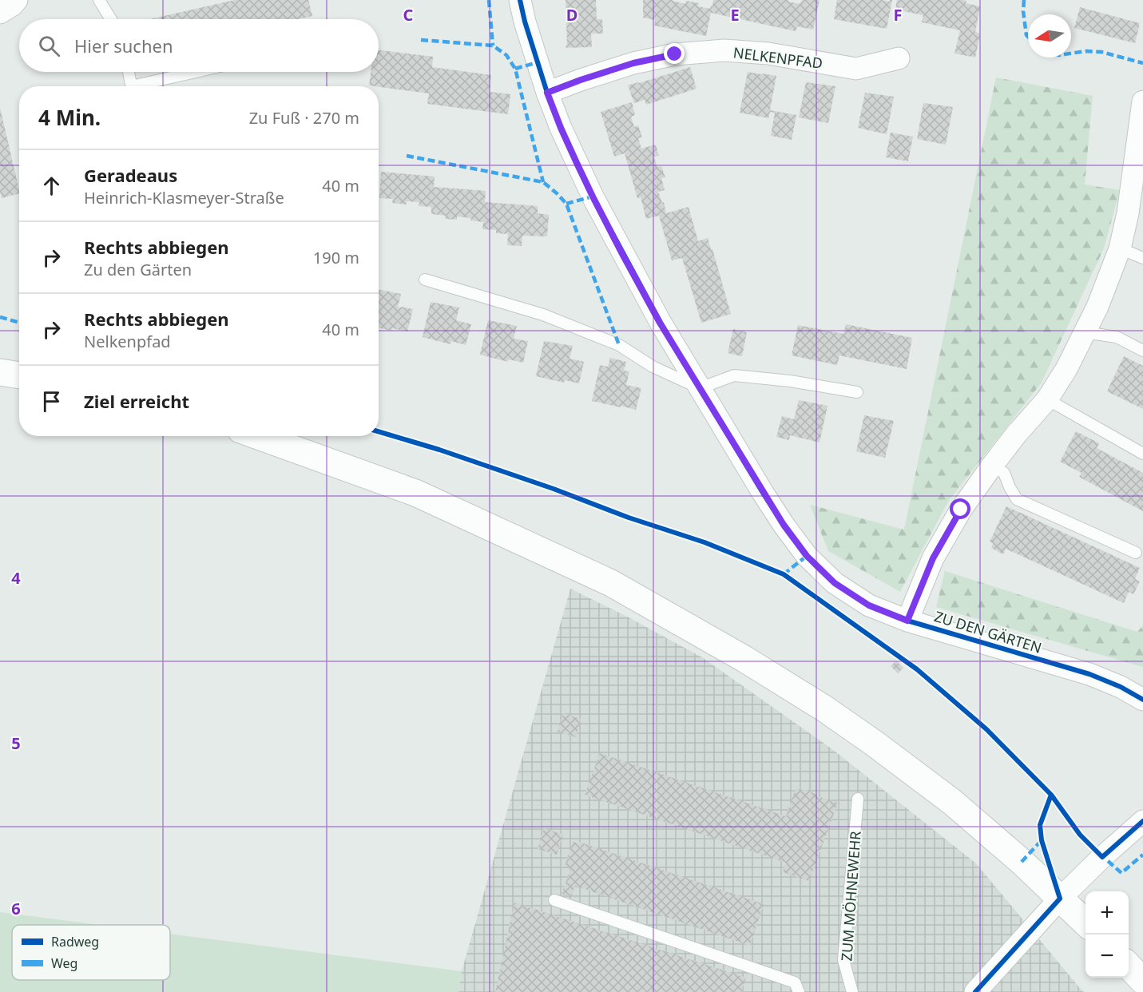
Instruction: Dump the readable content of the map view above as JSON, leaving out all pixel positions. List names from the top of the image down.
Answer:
{
  "streets": {
    "street": ["NELKENPFAD", "ZU DEN GÄRTEN"],
    "lane": ["ZUM MÖHNEWEHR"]
  },
  "crossings": [
    ["NELKENPFAD", "ZU DEN GÄRTEN"]
  ],
  "legend": ["Radweg", "Weg"],
  "north": "left",
  "page": {
    "search": "Hier suchen",
    "heading": ["4 Min.", "Zu Fuß · 270 m"],
    "list": [
      ["Geradeaus", "Heinrich-Klasmeyer-Straße", "40 m"],
      ["Rechts abbiegen", "Zu den Gärten", "190 m"],
      ["Rechts abbiegen", "Nelkenpfad", "40 m"],
      "Ziel erreicht"
    ],
    "map_buttons": ["+", "−"]
  },
  "grid": {
    "columns": [
      "C",
      "D",
      "E",
      "F"
    ],
    "rows": ["4", "5", "6"]
  }
}
